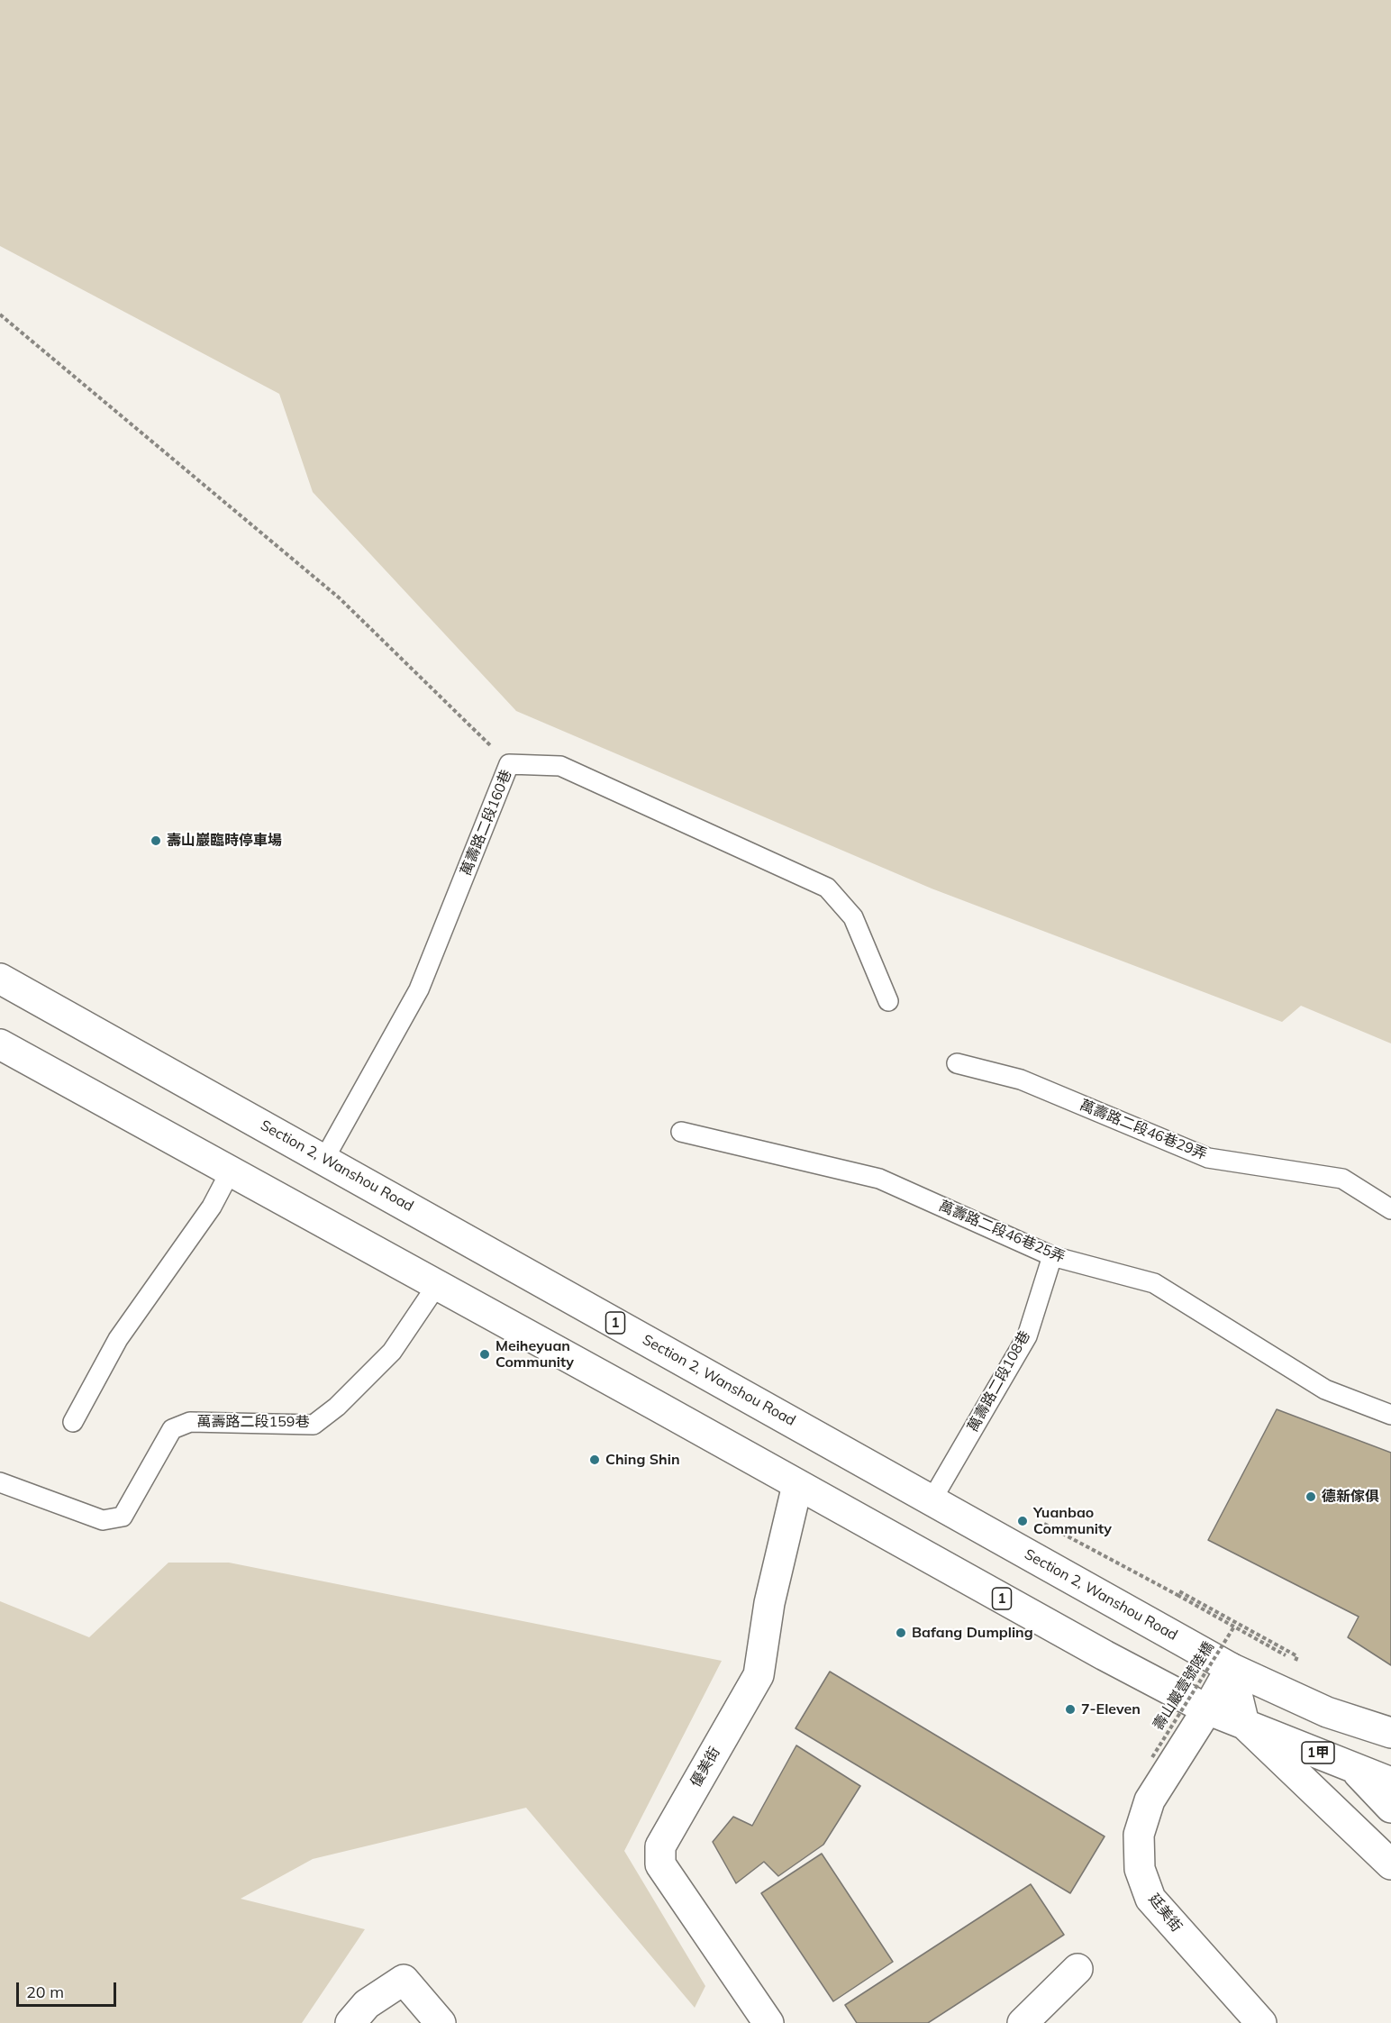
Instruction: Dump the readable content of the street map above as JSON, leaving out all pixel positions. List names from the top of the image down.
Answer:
{
  "streets": {
    "main road": [
      "Section 2, Wanshou Road",
      "1",
      "1甲",
      "優美街",
      "廷美街"
    ],
    "lane": [
      "萬壽路二段160巷",
      "萬壽路二段46巷29弄",
      "萬壽路二段46巷25弄",
      "萬壽路二段108巷",
      "萬壽路二段159巷"
    ],
    "path": ["壽山巖壹號陸橋"]
  },
  "crossings": [
    ["萬壽路二段160巷", "Section 2, Wanshou Road"],
    ["Section 2, Wanshou Road", "萬壽路二段108巷"],
    ["Section 2, Wanshou Road", "廷美街"],
    ["萬壽路二段46巷25弄", "萬壽路二段108巷"],
    ["1", "萬壽路二段159巷"],
    ["1", "1甲"],
    ["1", "優美街"],
    ["1", "廷美街"]
  ],
  "places": [
    "壽山巖臨時停車場",
    "Meiheyuan Community",
    "Ching Shin",
    "德新傢俱",
    "Yuanbao Community",
    "Bafang Dumpling",
    "7-Eleven"
  ],
  "scale_bar": "20 m"
}
